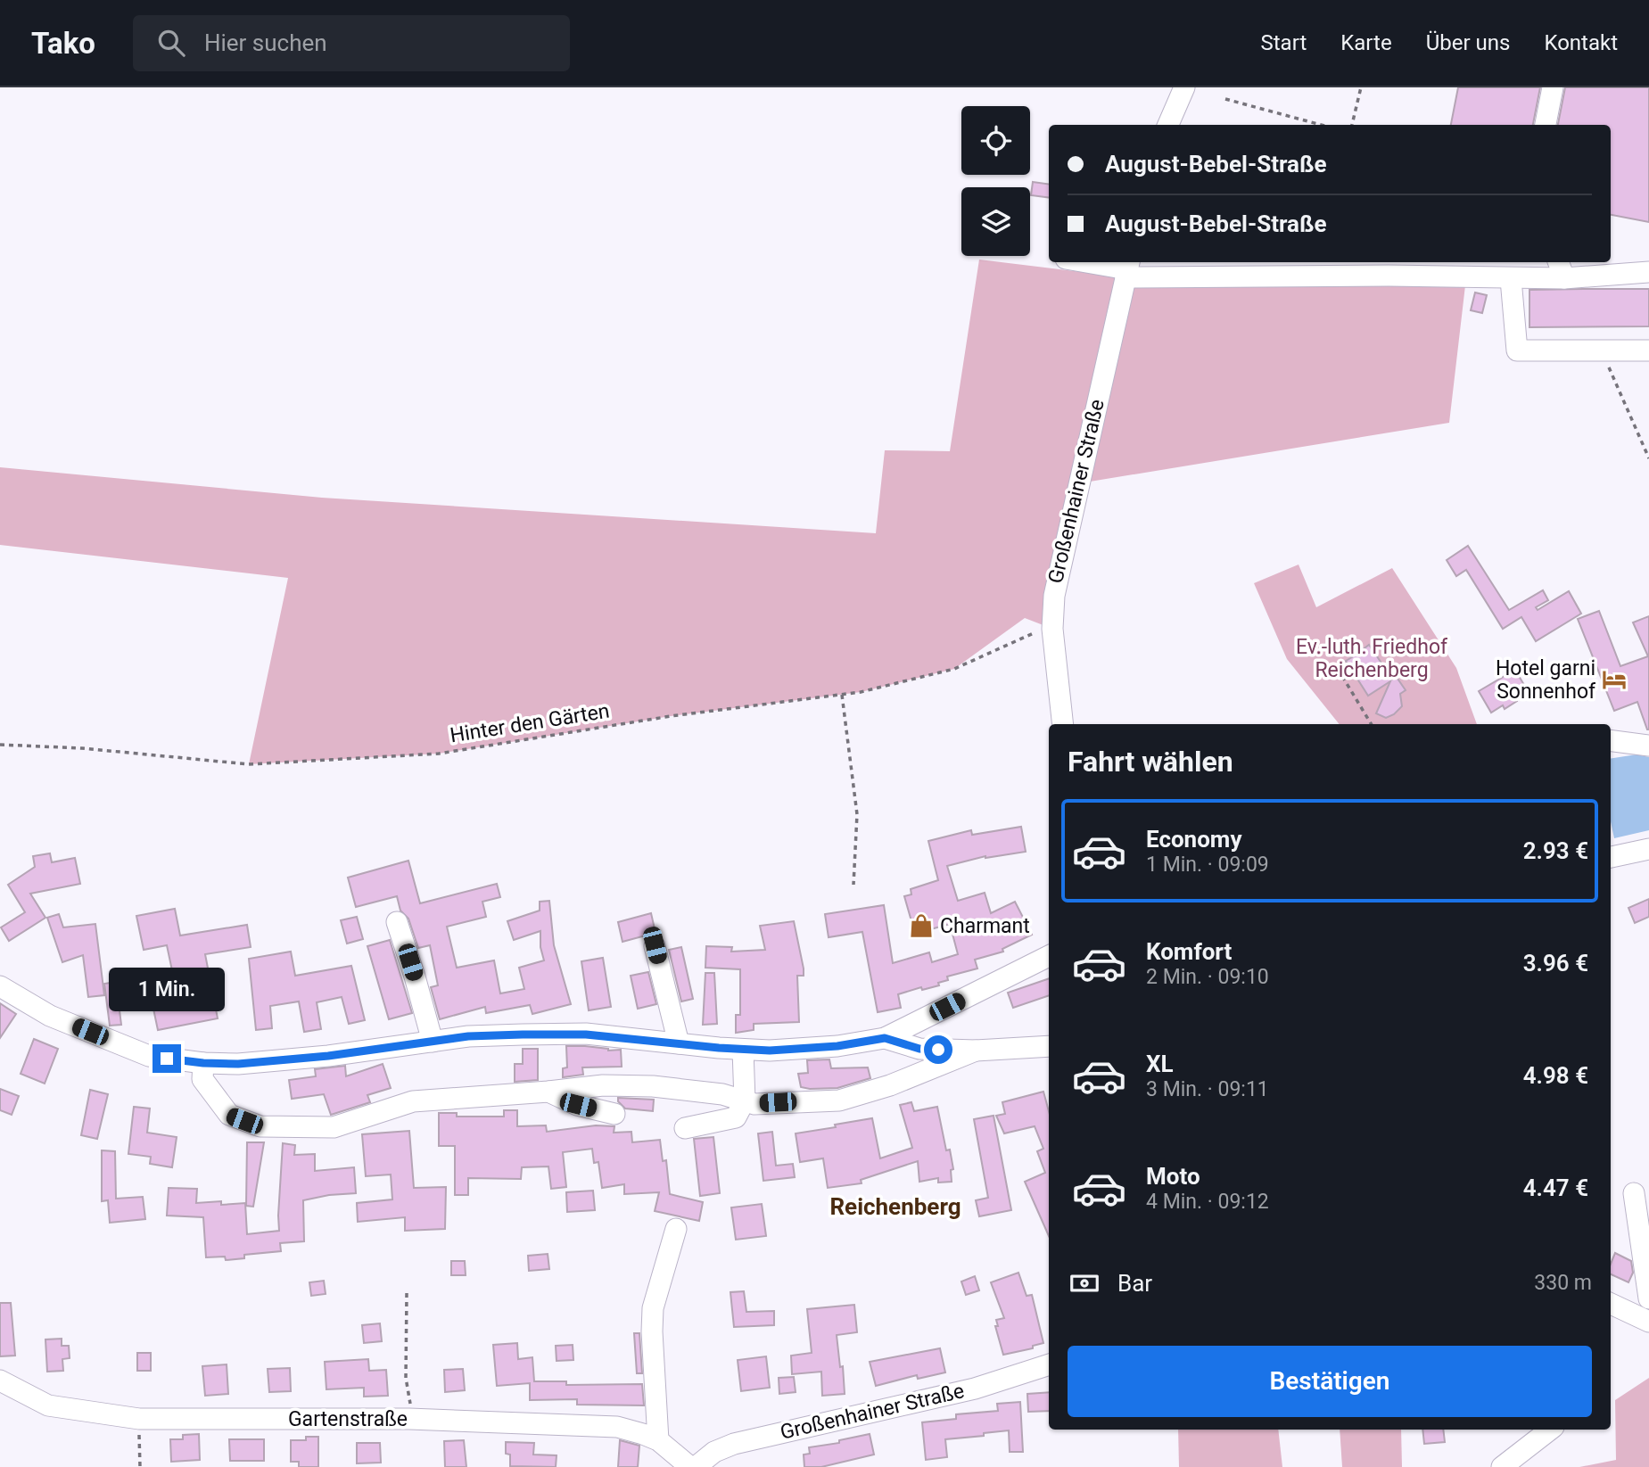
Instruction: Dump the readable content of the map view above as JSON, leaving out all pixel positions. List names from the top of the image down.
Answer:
{
  "streets": {
    "street": ["Großenhainer Straße", "Gartenstraße"],
    "path": ["Hinter den Gärten"]
  },
  "crossings": [
    ["Großenhainer Straße", "Hinter den Gärten"]
  ],
  "districts": ["Reichenberg"],
  "parks": ["Ev.-luth. Friedhof Reichenberg"],
  "places": {
    "hotel": ["Hotel garni Sonnenhof"],
    "shop": ["Charmant"]
  },
  "page": {
    "header": "Tako",
    "search": "Hier suchen",
    "nav": [
      "Start",
      "Karte",
      "Über uns",
      "Kontakt"
    ],
    "banner": ["August-Bebel-Straße", "August-Bebel-Straße"],
    "heading": "Fahrt wählen",
    "list": [
      {
        "name": "Economy",
        "note": "1 Min. · 09:09",
        "value": "2.93 €"
      },
      {
        "name": "Komfort",
        "note": "2 Min. · 09:10",
        "value": "3.96 €"
      },
      {
        "name": "XL",
        "note": "3 Min. · 09:11",
        "value": "4.98 €"
      },
      {
        "name": "Moto",
        "note": "4 Min. · 09:12",
        "value": "4.47 €"
      }
    ],
    "bubble": "1 Min.",
    "pay": ["Bar", "330 m"],
    "buttons": "Bestätigen"
  }
}
